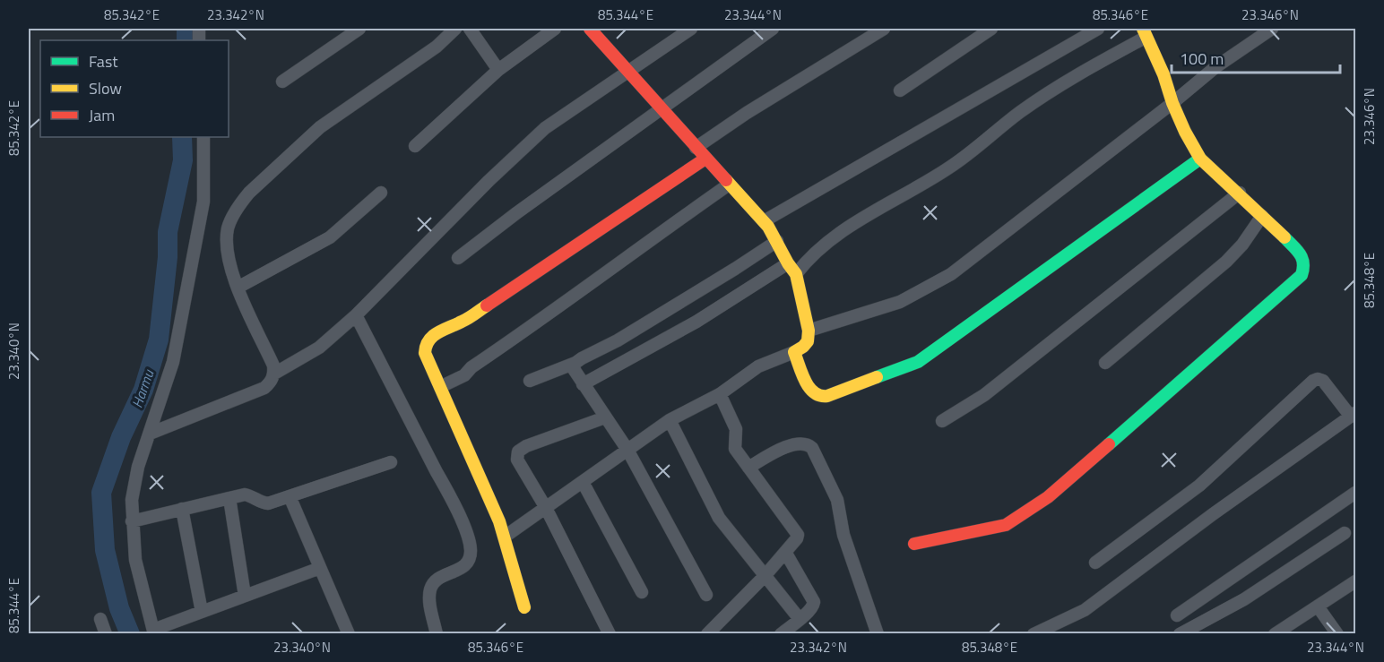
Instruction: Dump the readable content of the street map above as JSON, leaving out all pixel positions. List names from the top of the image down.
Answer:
{
  "water": ["Harmu"],
  "legend": ["Fast", "Slow", "Jam"],
  "scale_bar": "100 m",
  "coordinates": [
    "85.342°E",
    "23.342°N",
    "85.344°E",
    "23.344°N",
    "85.346°E",
    "23.346°N",
    "85.348°E",
    "23.340°N"
  ]
}
